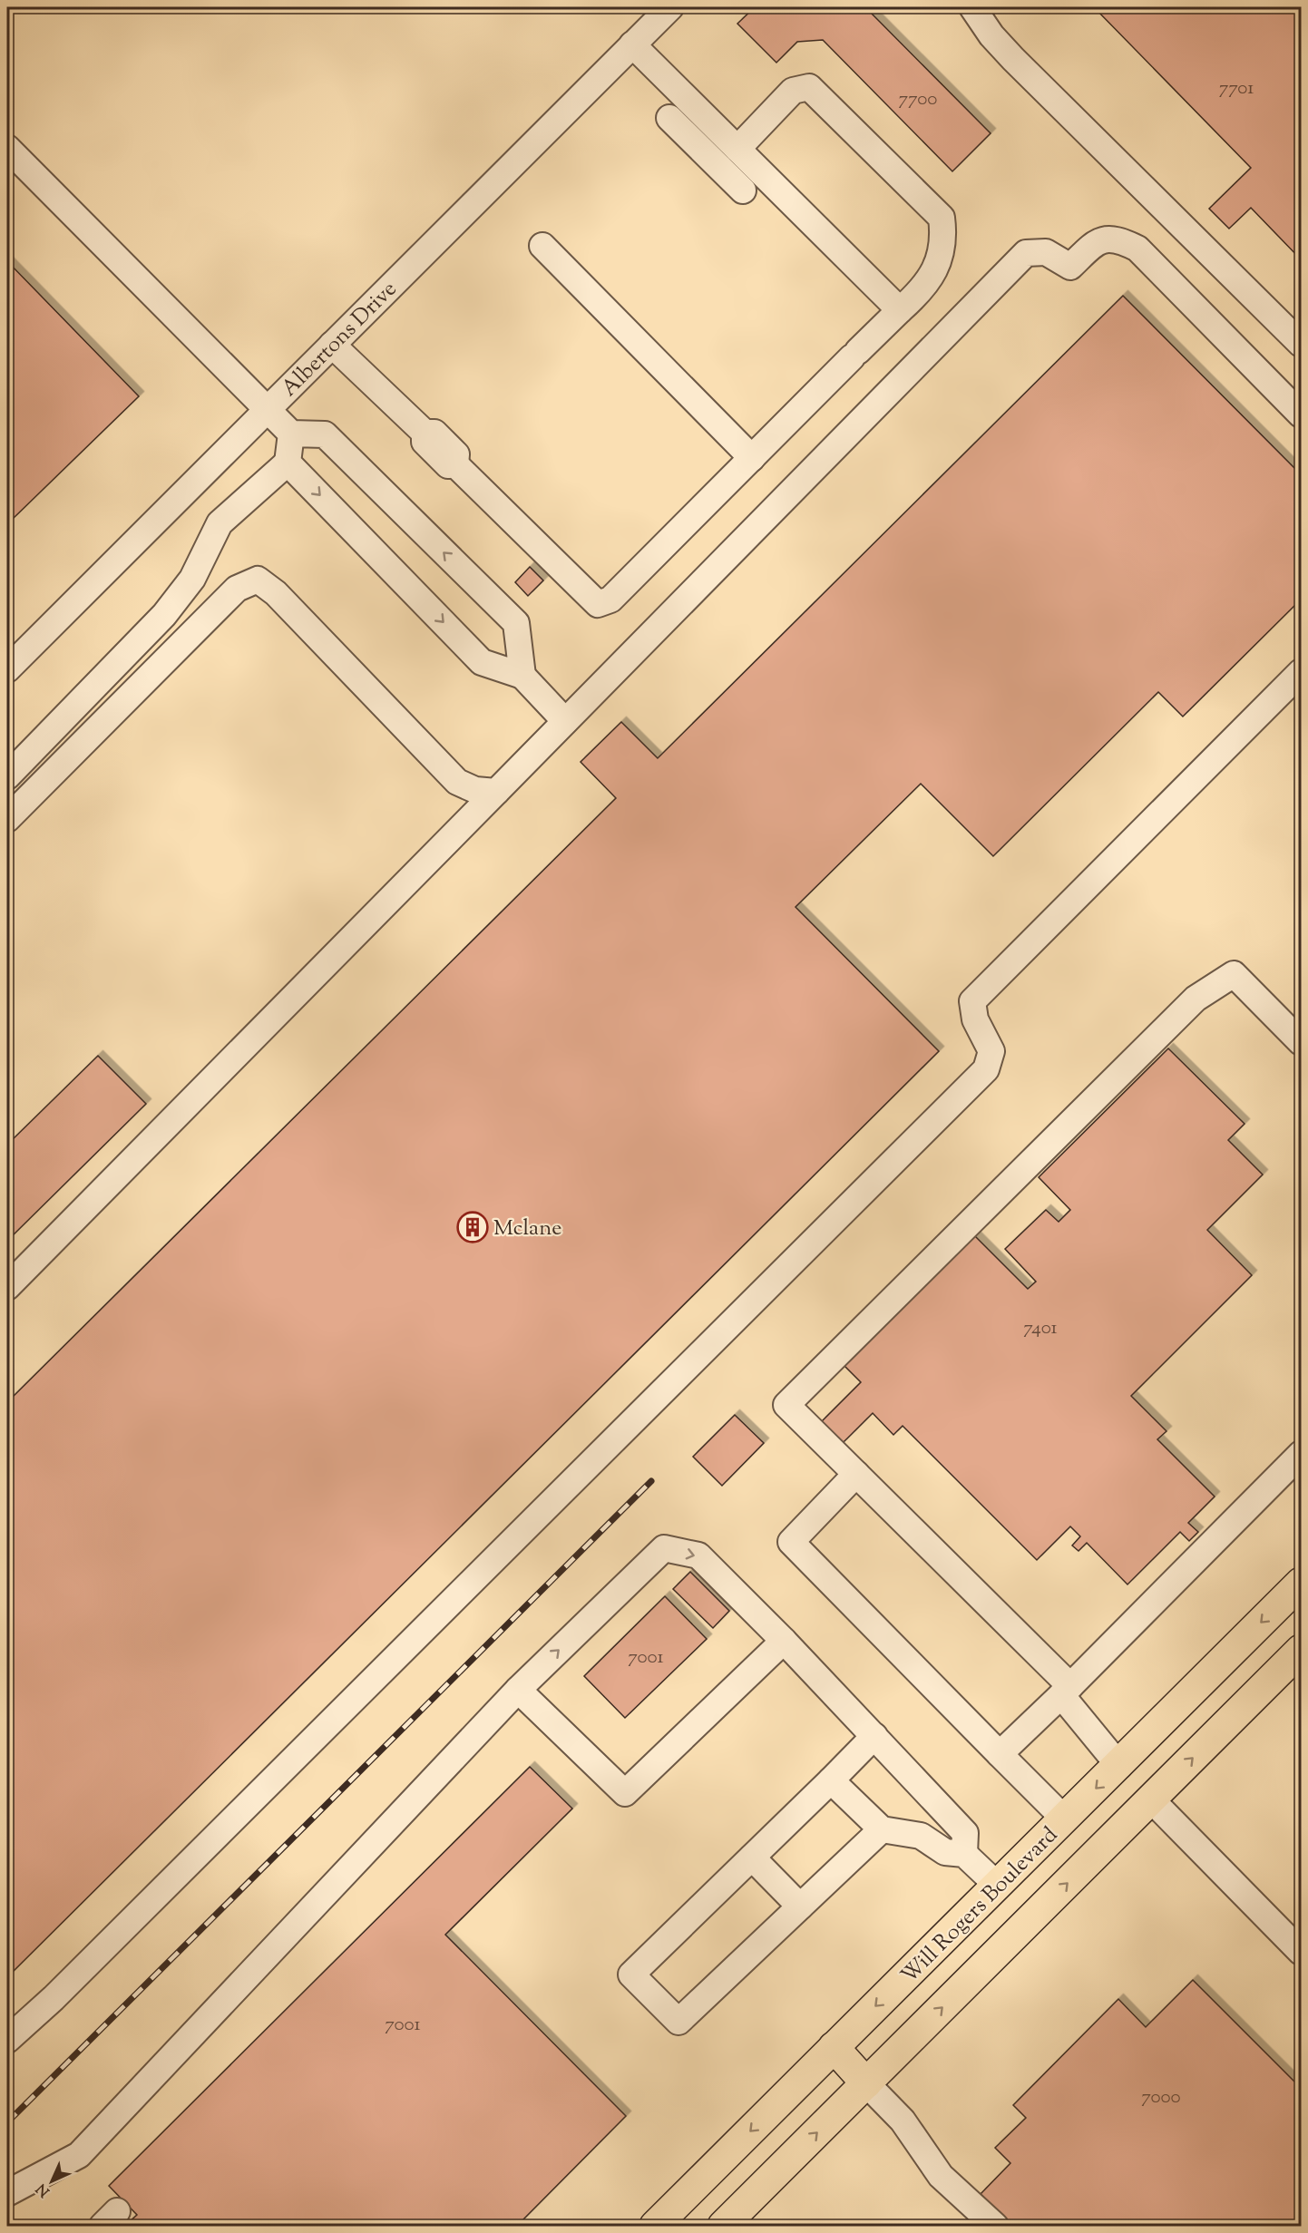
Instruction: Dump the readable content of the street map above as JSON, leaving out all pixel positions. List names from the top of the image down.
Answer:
{
  "streets": {
    "main road": ["Will Rogers Boulevard"],
    "street": ["Albertons Drive"]
  },
  "places": {
    "building": ["Mclane"]
  },
  "house_numbers": [
    "7701",
    "7700",
    "7401",
    "7001",
    "7001",
    "7000"
  ],
  "north": "bottom left"
}
